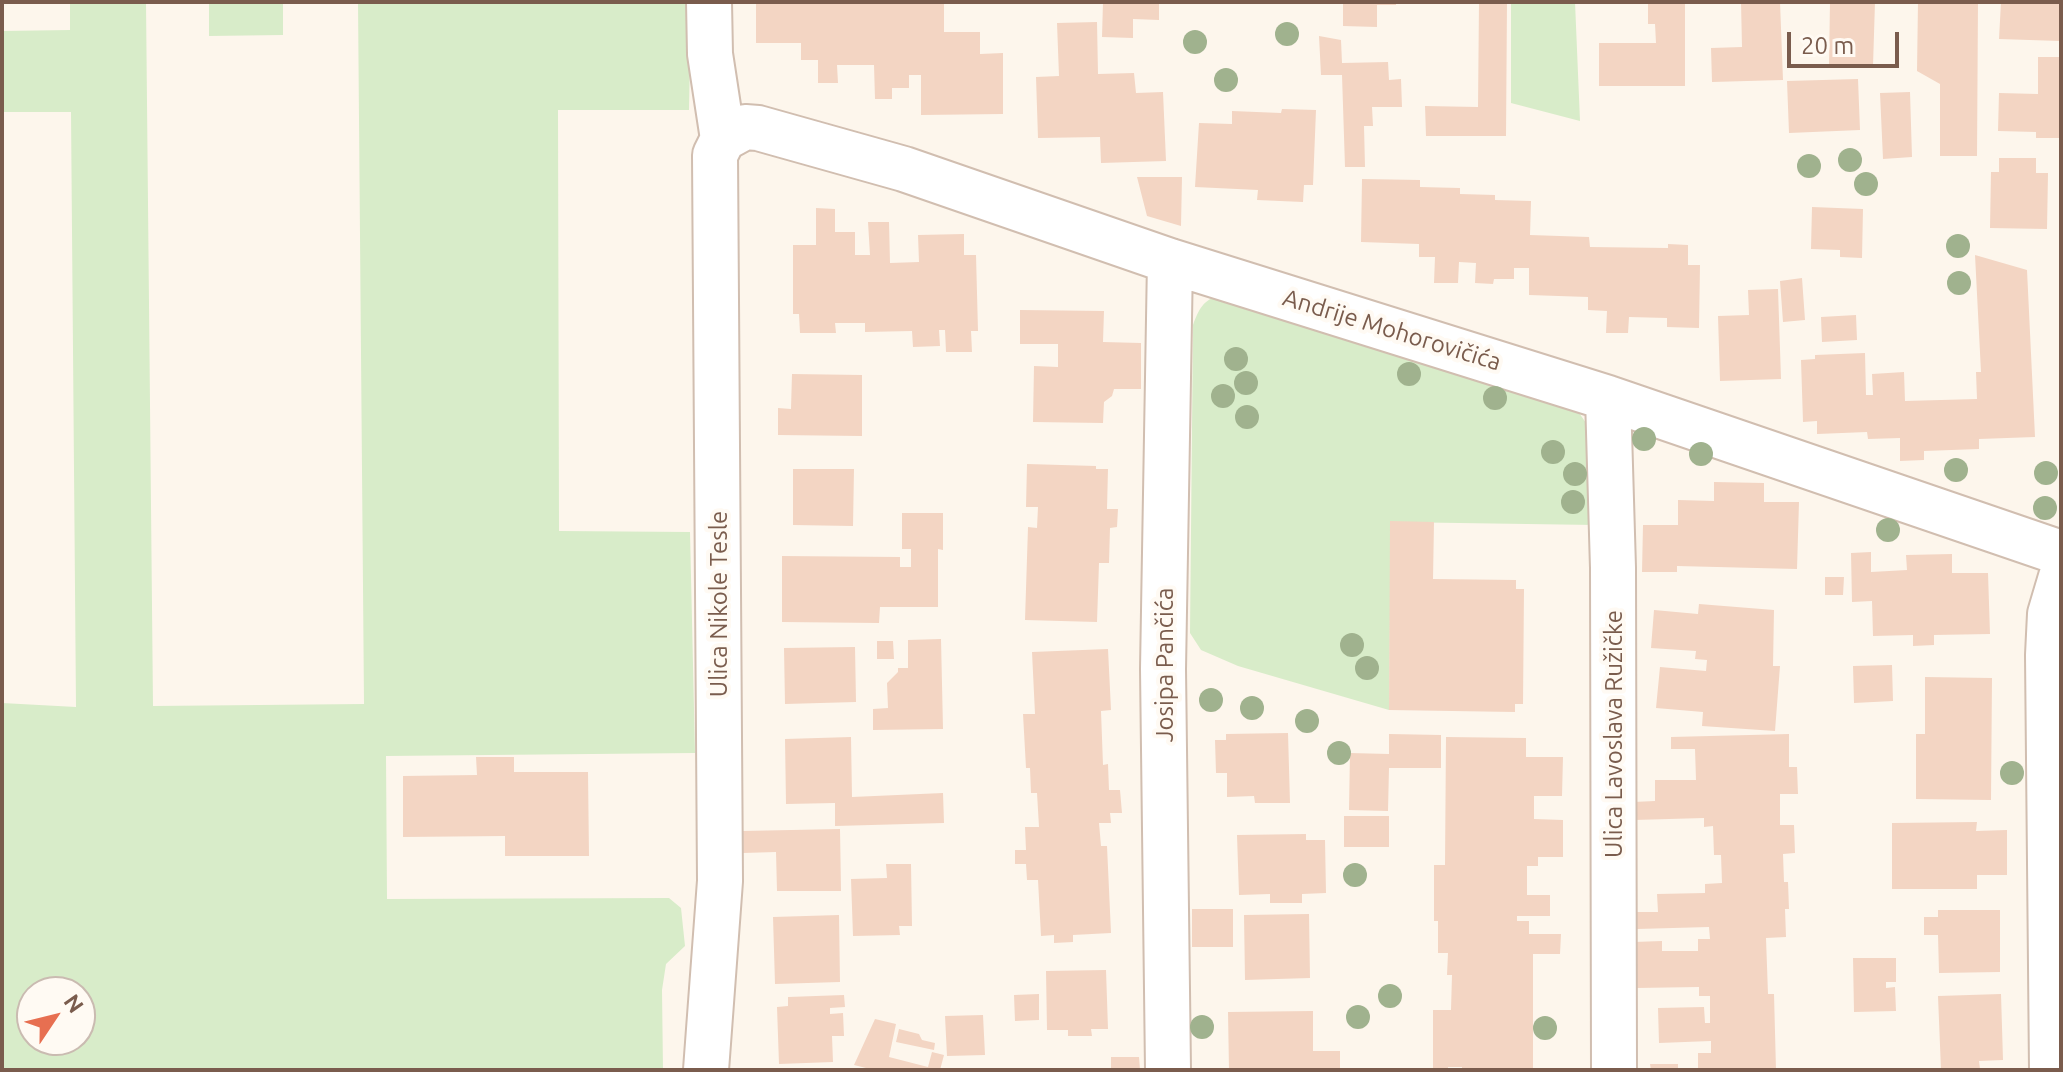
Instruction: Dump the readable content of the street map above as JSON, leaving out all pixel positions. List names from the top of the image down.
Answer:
{
  "streets": {
    "street": [
      "Andrije Mohorovičića",
      "Ulica Nikole Tesle",
      "Josipa Pančića",
      "Ulica Lavoslava Ružičke"
    ]
  },
  "crossings": [
    ["Andrije Mohorovičića", "Ulica Nikole Tesle"],
    ["Andrije Mohorovičića", "Josipa Pančića"],
    ["Andrije Mohorovičića", "Ulica Lavoslava Ružičke"]
  ],
  "scale_bar": "20 m",
  "north": "top right"
}
